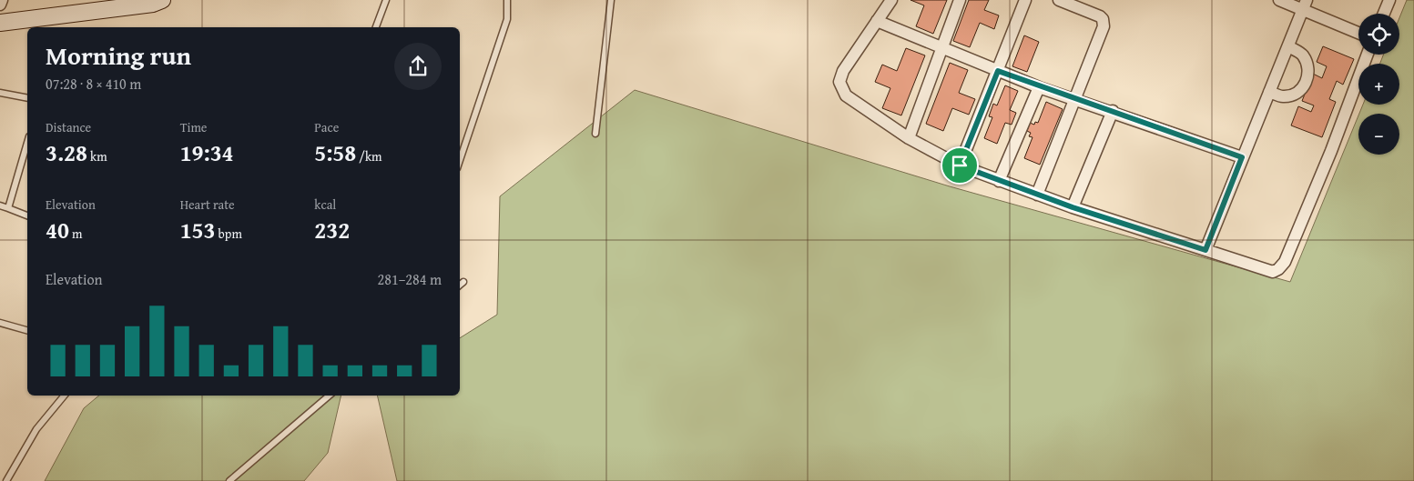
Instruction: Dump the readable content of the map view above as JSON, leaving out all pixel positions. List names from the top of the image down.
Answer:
{
  "page": {
    "map_buttons": ["+", "−"],
    "heading": ["Morning run", "07:28 · 8 × 410 m"],
    "stats": [
      ["Distance", "3.28 km"],
      ["Time", "19:34"],
      ["Pace", "5:58 /km"],
      ["Elevation", "40 m"],
      ["Heart rate", "153 bpm"],
      ["kcal", "232"]
    ],
    "chart": ["Elevation", "281–284 m"]
  }
}
